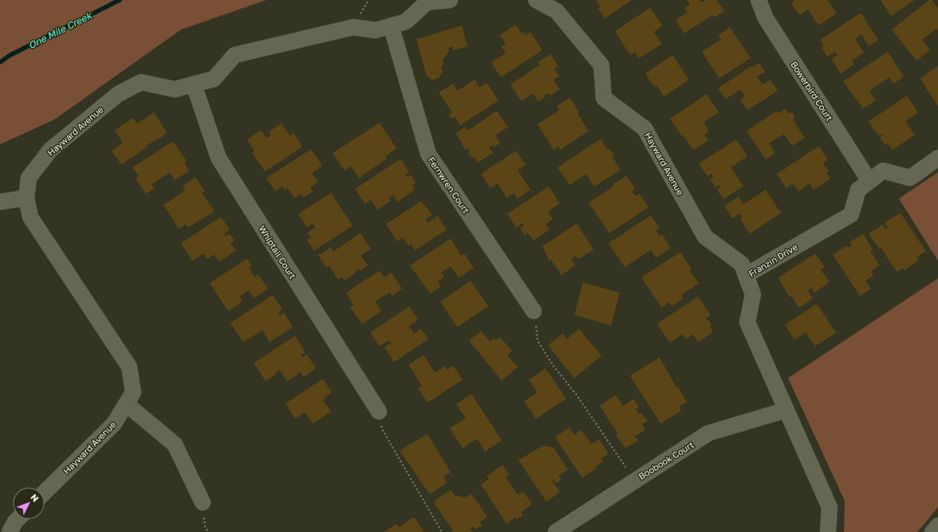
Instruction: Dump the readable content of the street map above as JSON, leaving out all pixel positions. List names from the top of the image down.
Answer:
{
  "streets": {
    "street": [
      "Bowerbird Court",
      "Hayward Avenue",
      "Fernwren Court",
      "Whiptail Court",
      "Franzin Drive",
      "Boobook Court"
    ]
  },
  "crossings": [
    ["Bowerbird Court", "Franzin Drive"],
    ["Hayward Avenue", "Fernwren Court"],
    ["Hayward Avenue", "Whiptail Court"],
    ["Hayward Avenue", "Franzin Drive"],
    ["Franzin Drive", "Boobook Court"]
  ],
  "water": ["One Mile Creek"],
  "north": "top right"
}
